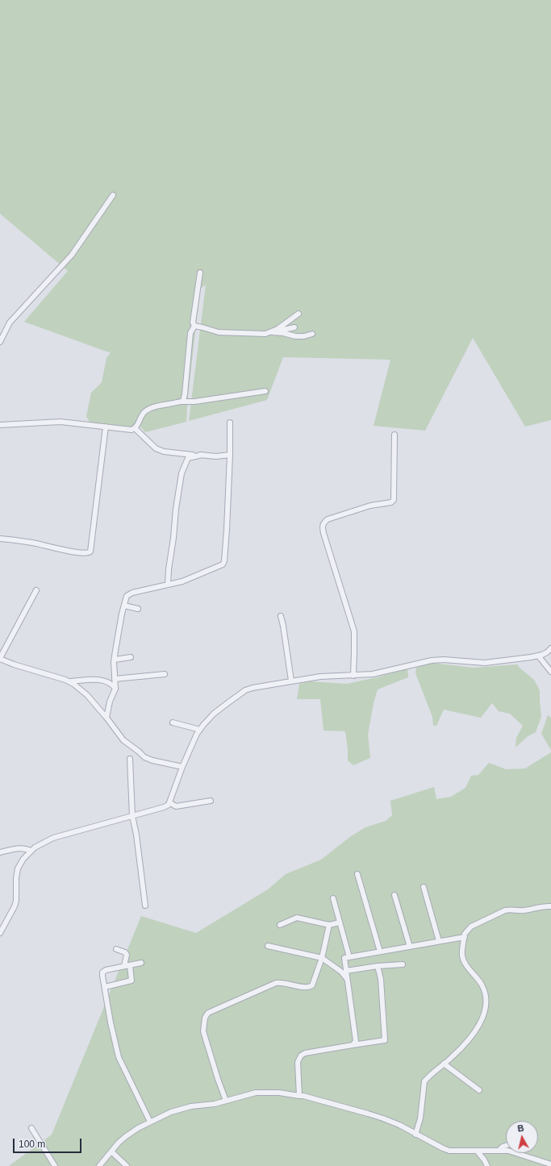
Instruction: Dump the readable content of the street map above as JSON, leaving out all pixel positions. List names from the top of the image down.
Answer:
{
  "scale_bar": "100 m",
  "north": "top"
}
